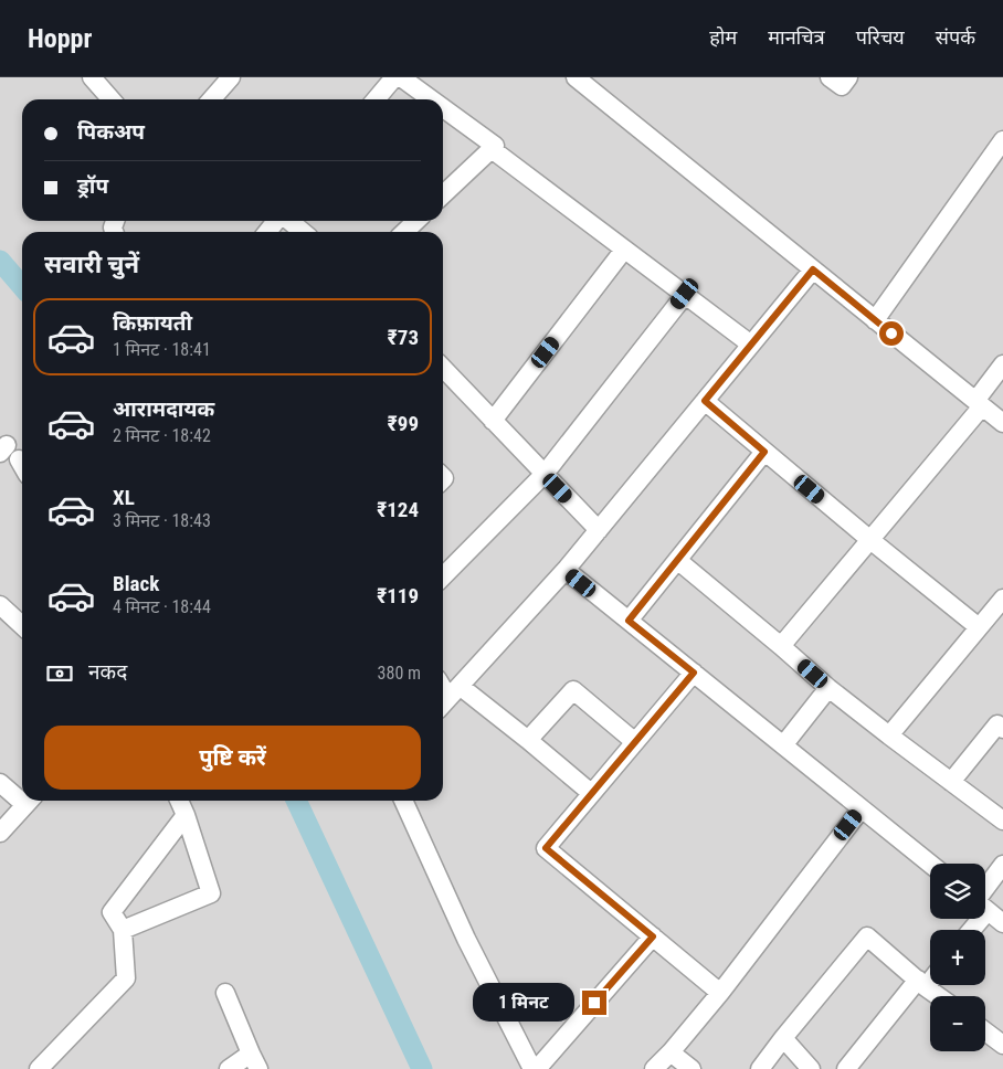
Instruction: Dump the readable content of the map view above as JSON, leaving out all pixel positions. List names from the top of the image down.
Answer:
{
  "page": {
    "header": "Hoppr",
    "nav": [
      "होम",
      "मानचित्र",
      "परिचय",
      "संपर्क"
    ],
    "banner": ["पिकअप", "ड्रॉप"],
    "heading": "सवारी चुनें",
    "list": [
      {
        "name": "किफ़ायती",
        "note": "1 मिनट · 18:41",
        "value": "₹73"
      },
      {
        "name": "आरामदायक",
        "note": "2 मिनट · 18:42",
        "value": "₹99"
      },
      {
        "name": "XL",
        "note": "3 मिनट · 18:43",
        "value": "₹124"
      },
      {
        "name": "Black",
        "note": "4 मिनट · 18:44",
        "value": "₹119"
      }
    ],
    "pay": ["नकद", "380 m"],
    "buttons": "पुष्टि करें",
    "map_buttons": ["+", "−"],
    "bubble": "1 मिनट"
  }
}
